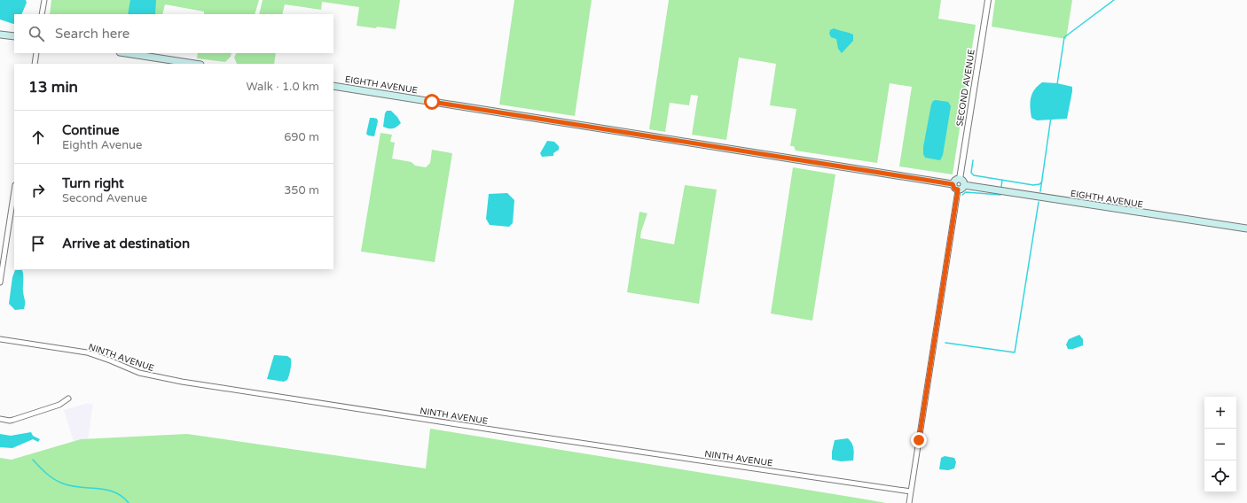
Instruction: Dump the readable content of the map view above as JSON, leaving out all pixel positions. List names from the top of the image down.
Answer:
{
  "streets": {
    "main road": ["EIGHTH AVENUE"],
    "street": ["SECOND AVENUE", "NINTH AVENUE"]
  },
  "crossings": [
    ["EIGHTH AVENUE", "SECOND AVENUE"]
  ],
  "page": {
    "search": "Search here",
    "heading": ["13 min", "Walk · 1.0 km"],
    "list": [
      ["Continue", "Eighth Avenue", "690 m"],
      ["Turn right", "Second Avenue", "350 m"],
      "Arrive at destination"
    ],
    "map_buttons": ["+", "−"]
  }
}
